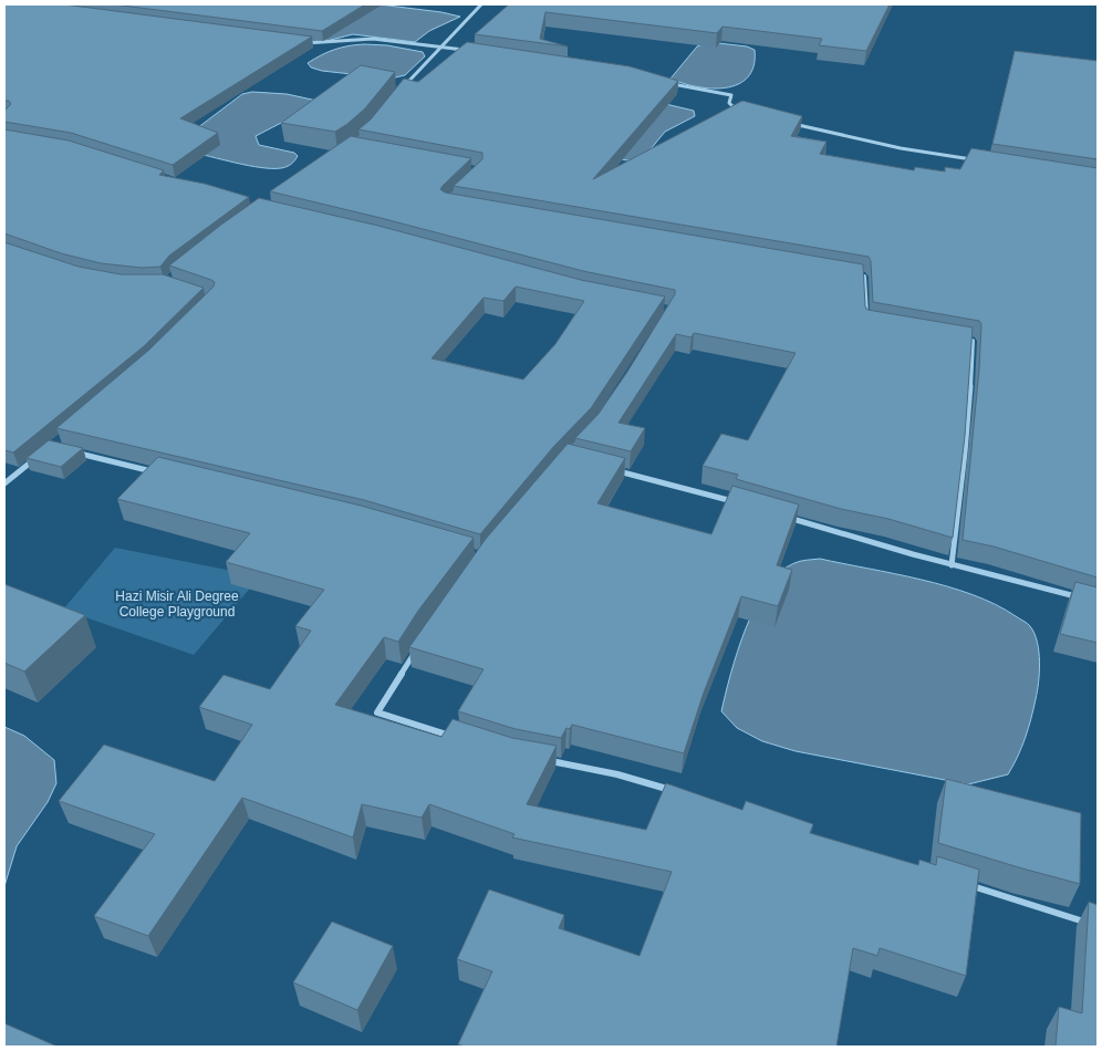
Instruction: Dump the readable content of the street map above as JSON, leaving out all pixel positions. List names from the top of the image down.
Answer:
{
  "parks": ["Hazi Misir Ali Degree College Playground"]
}
